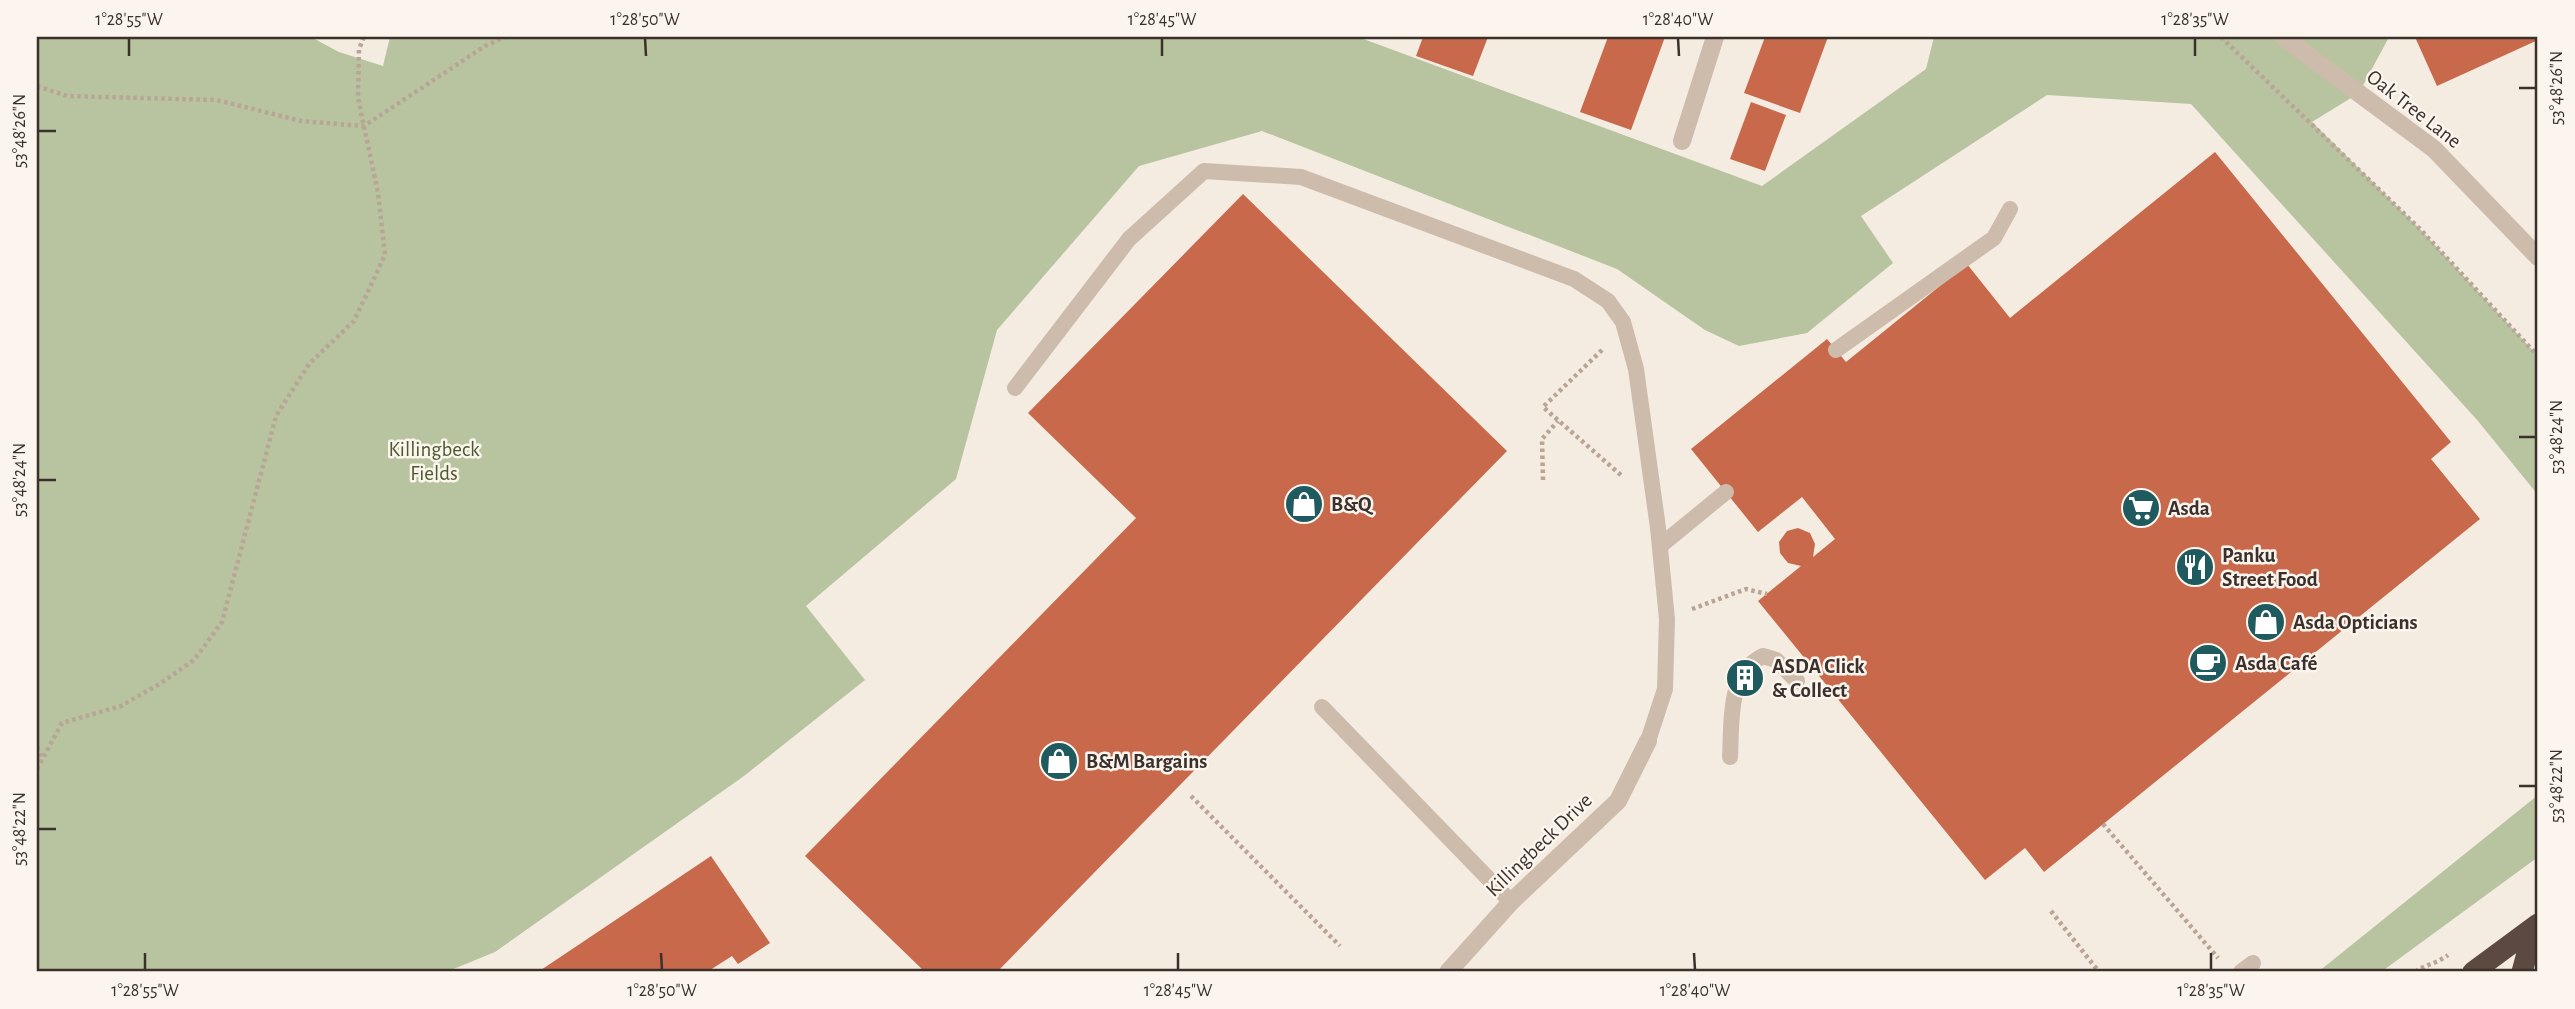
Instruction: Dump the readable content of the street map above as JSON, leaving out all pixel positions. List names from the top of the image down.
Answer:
{
  "streets": {
    "street": ["Oak Tree Lane", "Killingbeck Drive"]
  },
  "parks": ["Killingbeck Fields"],
  "places": {
    "shop": ["B&Q", "Asda Opticians", "B&M Bargains"],
    "supermarket": ["Asda"],
    "restaurant": ["Panku Street Food"],
    "cafe": ["Asda Café"],
    "building": ["ASDA Click & Collect"]
  },
  "coordinates": [
    "1°28'55\"W",
    "1°28'50\"W",
    "1°28'45\"W",
    "1°28'40\"W",
    "1°28'35\"W",
    "53°48'26\"N",
    "53°48'24\"N",
    "53°48'22\"N"
  ]
}
